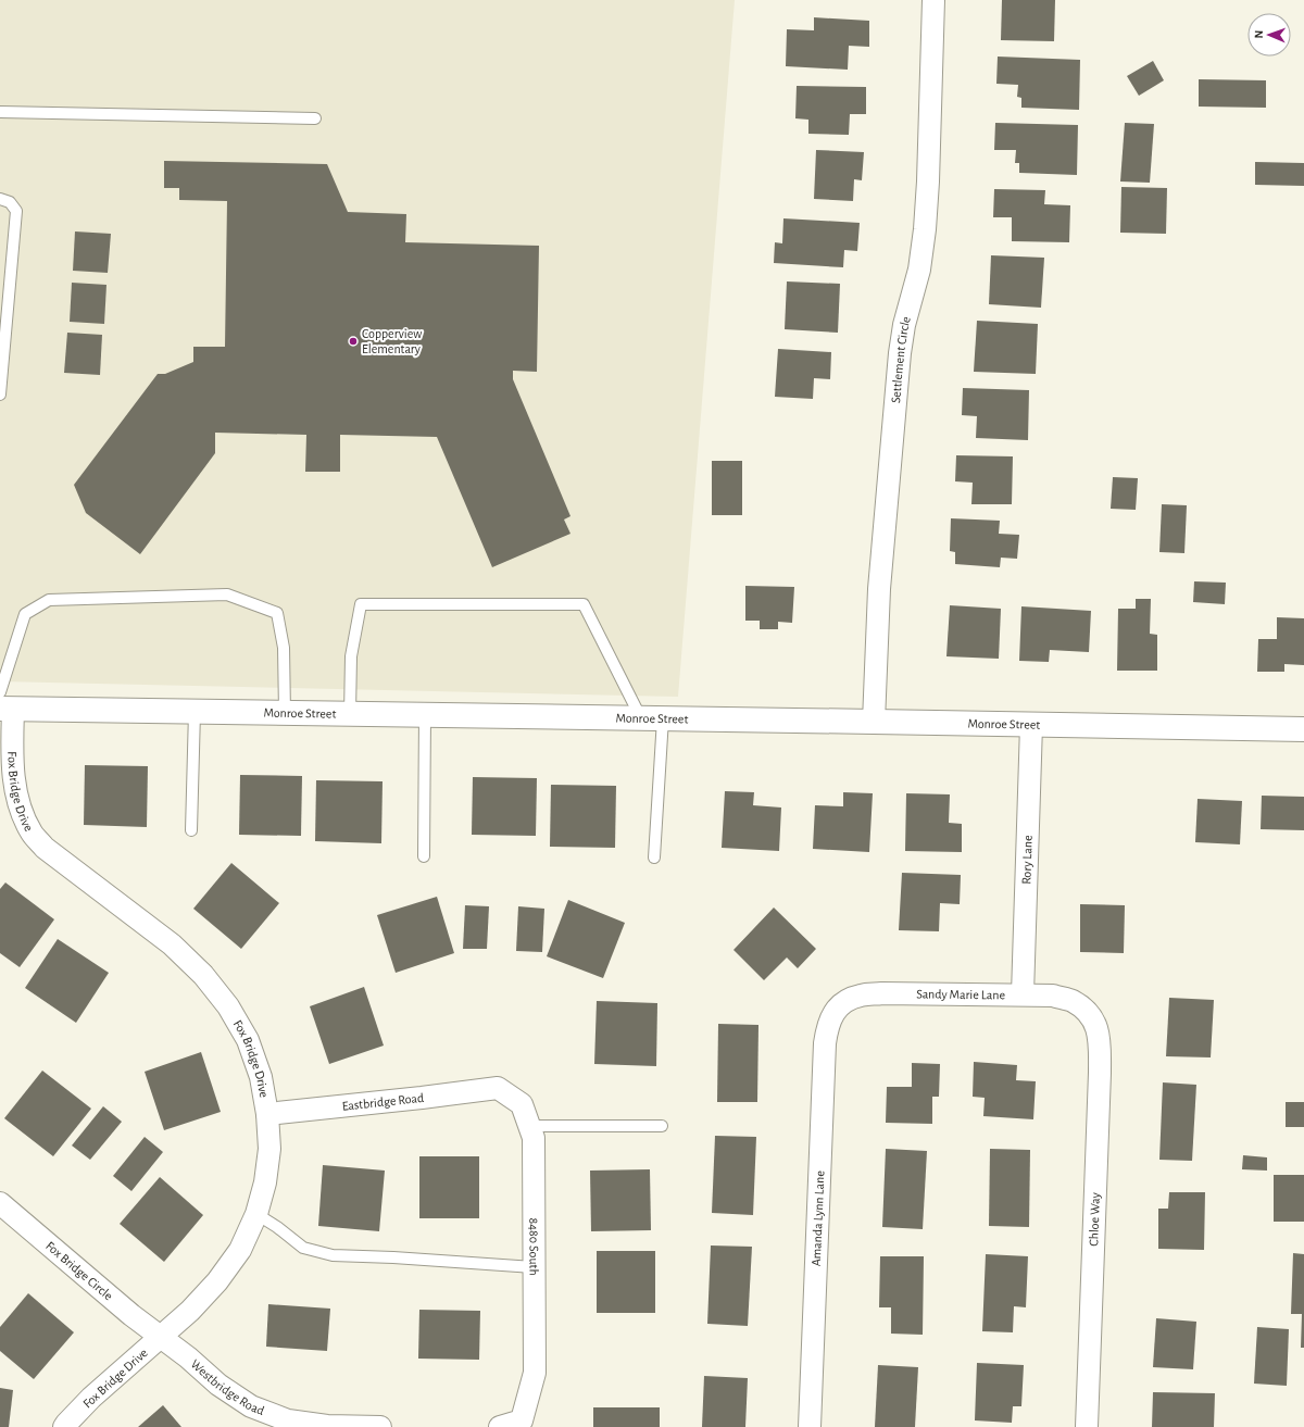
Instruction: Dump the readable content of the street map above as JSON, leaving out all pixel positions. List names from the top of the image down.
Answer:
{
  "streets": {
    "street": [
      "Settlement Circle",
      "Monroe Street",
      "Fox Bridge Drive",
      "Rory Lane",
      "Sandy Marie Lane",
      "Eastbridge Road",
      "Amanda Lynn Lane",
      "Chloe Way",
      "8480 South",
      "Fox Bridge Circle",
      "Westbridge Road"
    ]
  },
  "crossings": [
    ["Settlement Circle", "Monroe Street"],
    ["Monroe Street", "Fox Bridge Drive"],
    ["Monroe Street", "Rory Lane"],
    ["Fox Bridge Drive", "Eastbridge Road"],
    ["Fox Bridge Drive", "Fox Bridge Circle"],
    ["Fox Bridge Drive", "Westbridge Road"],
    ["Rory Lane", "Sandy Marie Lane"],
    ["Sandy Marie Lane", "Amanda Lynn Lane"],
    ["Sandy Marie Lane", "Chloe Way"],
    ["Eastbridge Road", "8480 South"],
    ["Fox Bridge Circle", "Westbridge Road"]
  ],
  "places": ["Copperview Elementary"],
  "north": "left"
}
